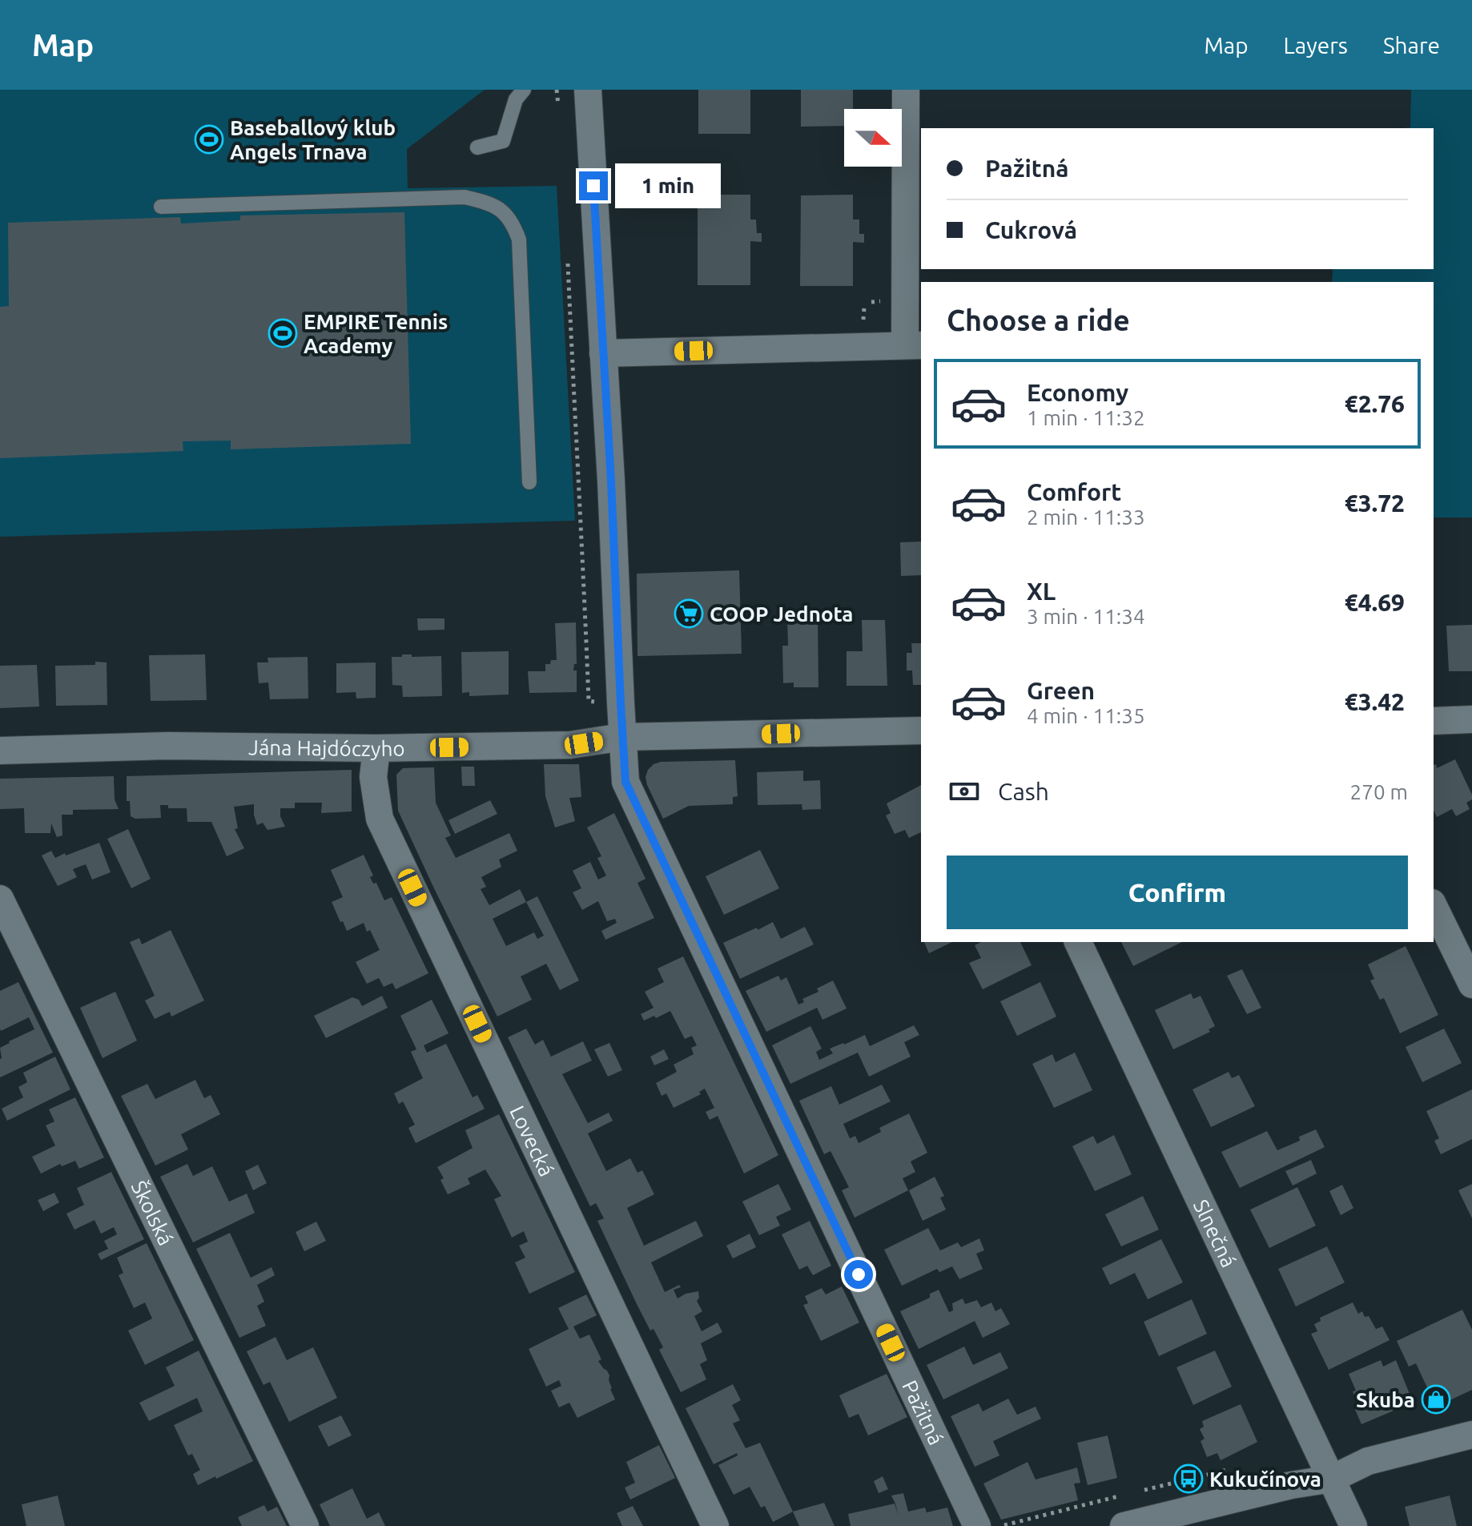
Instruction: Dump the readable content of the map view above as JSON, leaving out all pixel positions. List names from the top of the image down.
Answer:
{
  "streets": {
    "street": [
      "Jána Hajdóczyho",
      "Lovecká",
      "Školská",
      "Slnečná",
      "Pažitná"
    ]
  },
  "crossings": [
    ["Jána Hajdóczyho", "Lovecká"],
    ["Jána Hajdóczyho", "Pažitná"]
  ],
  "places": {
    "sports": ["Baseballový klub Angels Trnava", "EMPIRE Tennis Academy"],
    "supermarket": ["COOP Jednota"],
    "shop": ["Skuba"],
    "bus stop": ["Kukučínova"]
  },
  "north": "right",
  "page": {
    "header": "Map",
    "nav": ["Map", "Layers", "Share"],
    "banner": ["Pažitná", "Cukrová"],
    "bubble": "1 min",
    "heading": "Choose a ride",
    "list": [
      {
        "name": "Economy",
        "note": "1 min · 11:32",
        "value": "€2.76"
      },
      {
        "name": "Comfort",
        "note": "2 min · 11:33",
        "value": "€3.72"
      },
      {
        "name": "XL",
        "note": "3 min · 11:34",
        "value": "€4.69"
      },
      {
        "name": "Green",
        "note": "4 min · 11:35",
        "value": "€3.42"
      }
    ],
    "pay": ["Cash", "270 m"],
    "buttons": "Confirm"
  }
}
